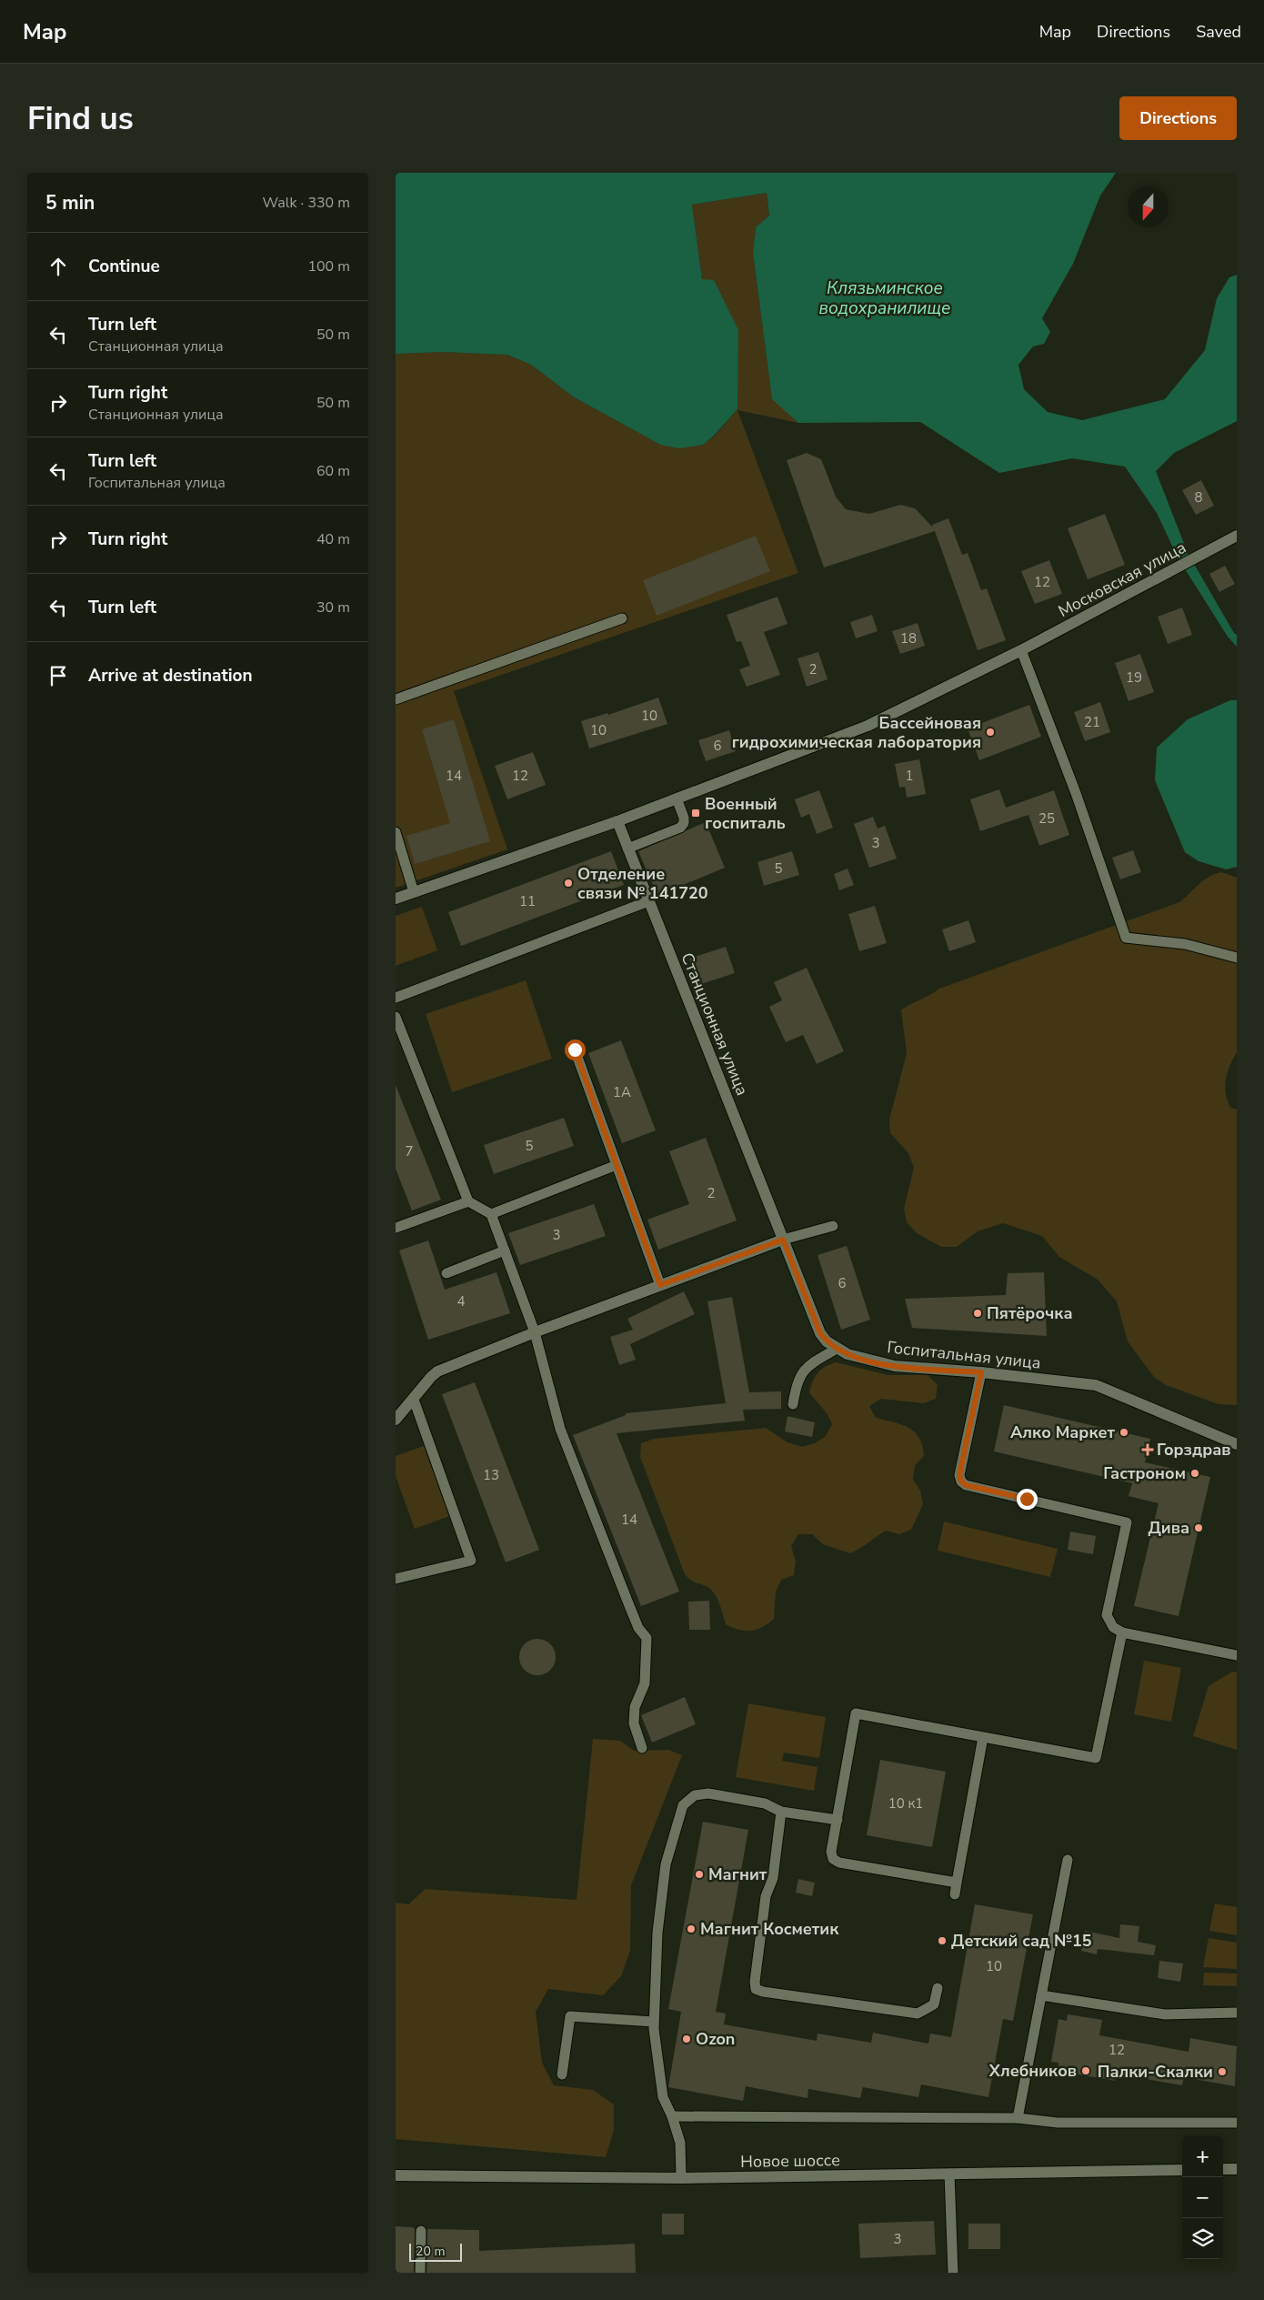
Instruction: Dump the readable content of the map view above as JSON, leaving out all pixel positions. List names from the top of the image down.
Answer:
{
  "streets": {
    "street": [
      "Московская улица",
      "Станционная улица",
      "Госпитальная улица",
      "Новое шоссе"
    ]
  },
  "crossings": [
    ["Станционная улица", "Госпитальная улица"]
  ],
  "water": ["Клязьминское водохранилище"],
  "places": {
    "other": [
      "Бассейновая гидрохимическая лаборатория",
      "Отделение связи № 141720",
      "Пятёрочка",
      "Алко Маркет",
      "Гастроном",
      "Дива",
      "Магнит",
      "Магнит Косметик",
      "Детский сад №15",
      "Ozon",
      "Хлебников",
      "Палки-Скалки"
    ],
    "transit": ["Военный госпиталь"],
    "health": ["Горздрав"]
  },
  "house_numbers": [
    "8",
    "12",
    "18",
    "2",
    "19",
    "10",
    "21",
    "10",
    "6",
    "14",
    "12",
    "1",
    "25",
    "3",
    "5",
    "11",
    "1А",
    "5",
    "7",
    "2",
    "3",
    "6",
    "4",
    "13",
    "14",
    "10 к1",
    "10",
    "12",
    "3"
  ],
  "scale_bar": "20 m",
  "north": "bottom",
  "page": {
    "header": "Map",
    "nav": ["Map", "Directions", "Saved"],
    "buttons": "Directions",
    "title": "Find us",
    "heading": ["5 min", "Walk · 330 m"],
    "list": [
      ["Continue", "100 m"],
      ["Turn left", "Станционная улица", "50 m"],
      ["Turn right", "Станционная улица", "50 m"],
      ["Turn left", "Госпитальная улица", "60 m"],
      ["Turn right", "40 m"],
      ["Turn left", "30 m"],
      "Arrive at destination"
    ],
    "map_buttons": ["+", "−"],
    "scale": "20 m"
  }
}
